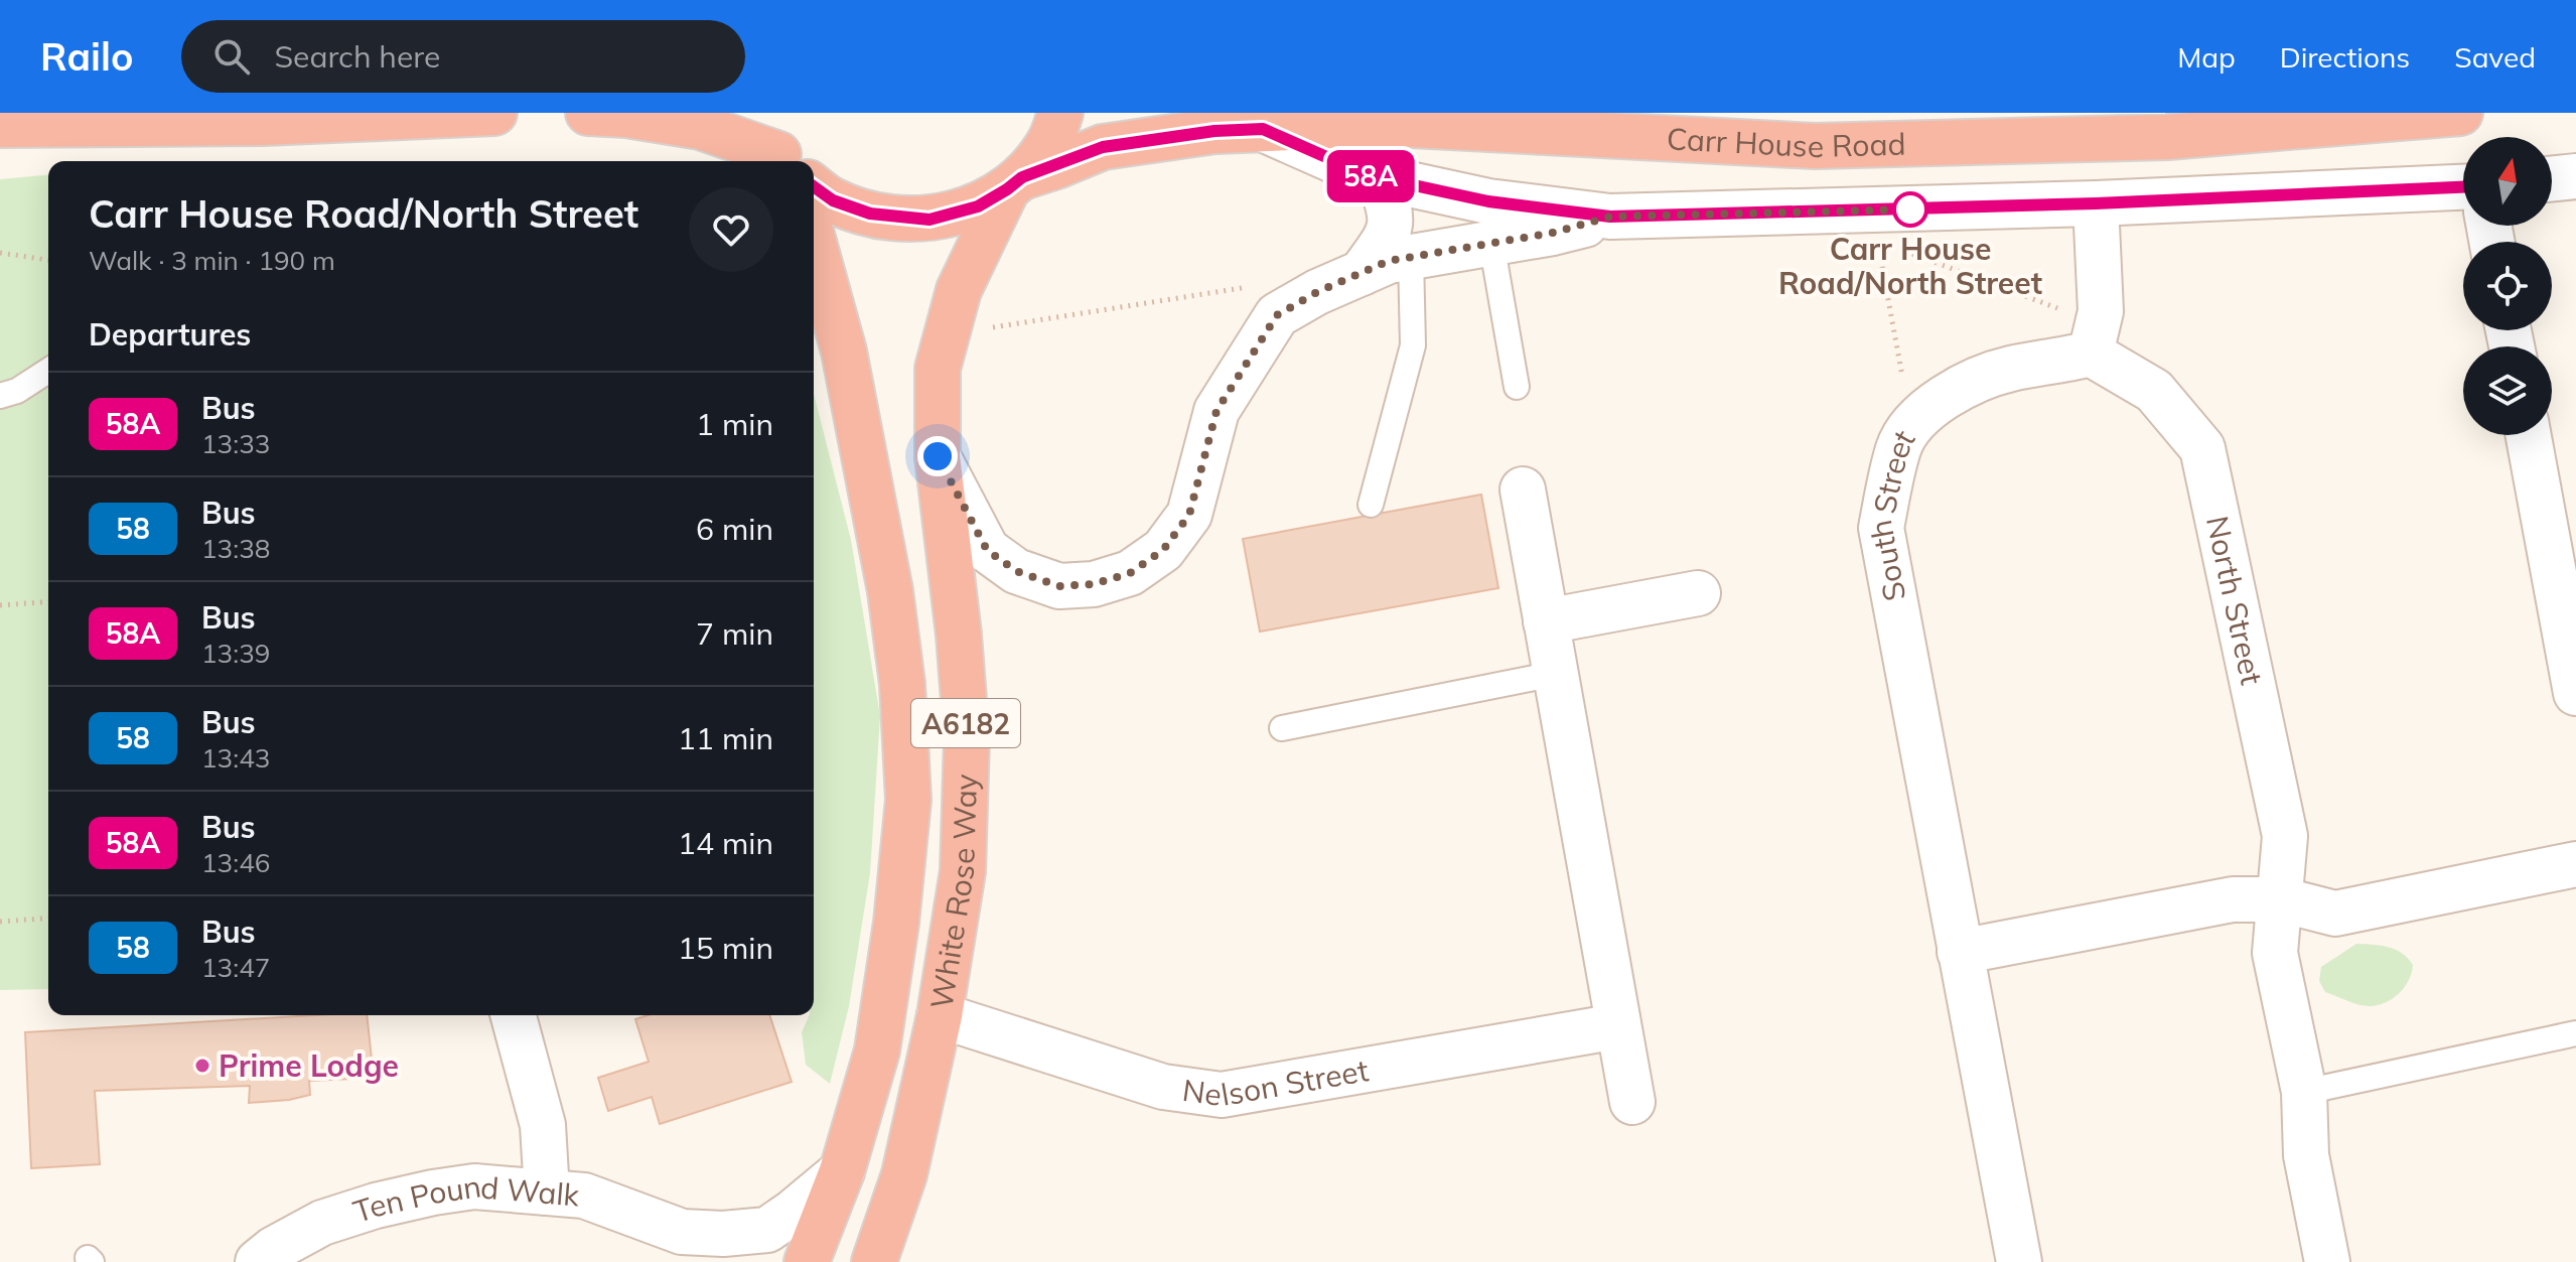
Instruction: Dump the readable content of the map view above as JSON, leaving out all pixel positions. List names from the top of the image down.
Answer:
{
  "streets": {
    "highway": ["Carr House Road", "A6182", "White Rose Way"],
    "street": [
      "South Street",
      "North Street",
      "Nelson Street",
      "Ten Pound Walk"
    ]
  },
  "crossings": [
    ["Carr House Road", "White Rose Way"],
    ["South Street", "North Street"],
    ["White Rose Way", "Nelson Street"],
    ["White Rose Way", "Ten Pound Walk"]
  ],
  "places": ["Carr House Road/North Street", "Prime Lodge"],
  "lines": ["bus line 58A"],
  "north": "top",
  "page": {
    "header": "Railo",
    "search": "Search here",
    "nav": ["Map", "Directions", "Saved"],
    "on_map": "58A",
    "heading": [
      ["Carr House Road/North Street", "Walk · 3 min · 190 m"],
      "Departures"
    ],
    "list": [
      {
        "mark": "58A",
        "name": "Bus",
        "note": "13:33",
        "value": "1 min"
      },
      {
        "mark": "58",
        "name": "Bus",
        "note": "13:38",
        "value": "6 min"
      },
      {
        "mark": "58A",
        "name": "Bus",
        "note": "13:39",
        "value": "7 min"
      },
      {
        "mark": "58",
        "name": "Bus",
        "note": "13:43",
        "value": "11 min"
      },
      {
        "mark": "58A",
        "name": "Bus",
        "note": "13:46",
        "value": "14 min"
      },
      {
        "mark": "58",
        "name": "Bus",
        "note": "13:47",
        "value": "15 min"
      }
    ]
  }
}
